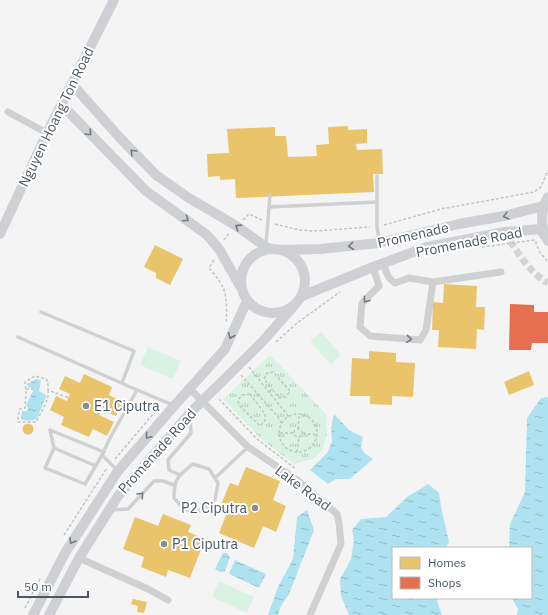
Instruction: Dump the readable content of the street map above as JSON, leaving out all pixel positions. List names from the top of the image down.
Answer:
{
  "streets": {
    "street": [
      "Nguyen Hoang Ton Road",
      "Promenade",
      "Promenade Road",
      "Lake Road"
    ]
  },
  "crossings": [
    ["Promenade", "Promenade Road"],
    ["Promenade Road", "Lake Road"]
  ],
  "one_way": ["Promenade"],
  "places": ["E1 Ciputra", "P2 Ciputra", "P1 Ciputra"],
  "legend": ["Homes", "Shops"],
  "scale_bar": "50 m"
}
